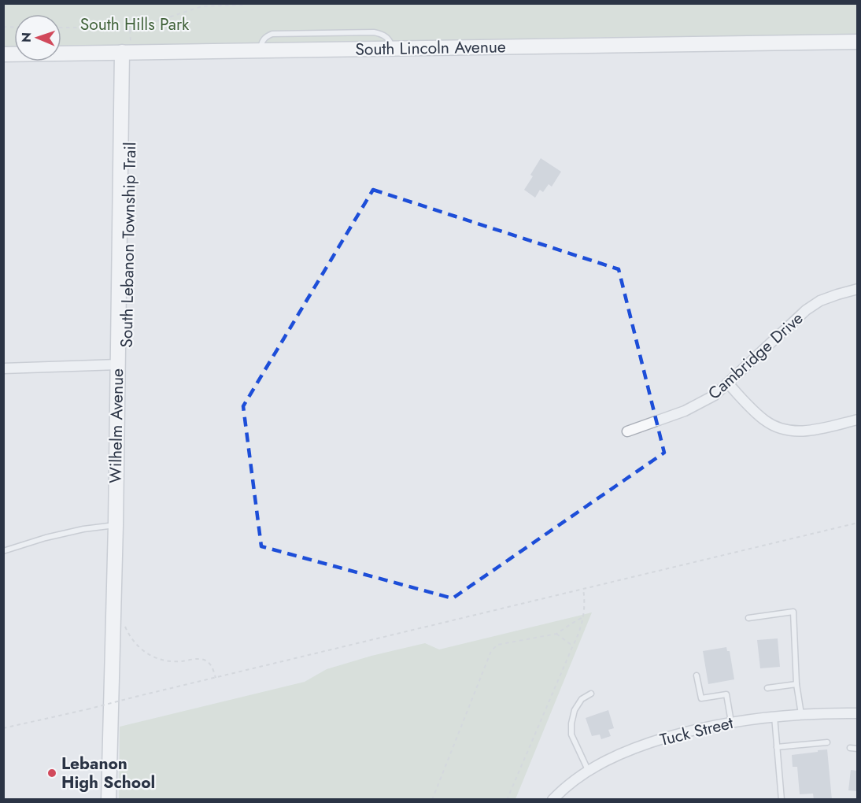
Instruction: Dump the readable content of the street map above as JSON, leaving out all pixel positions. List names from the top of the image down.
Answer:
{
  "streets": {
    "main road": ["South Lincoln Avenue", "Wilhelm Avenue"],
    "street": ["Cambridge Drive", "Tuck Street"]
  },
  "crossings": [
    ["South Lincoln Avenue", "Wilhelm Avenue"]
  ],
  "parks": ["South Hills Park"],
  "places": ["Lebanon High School"],
  "north": "left"
}
